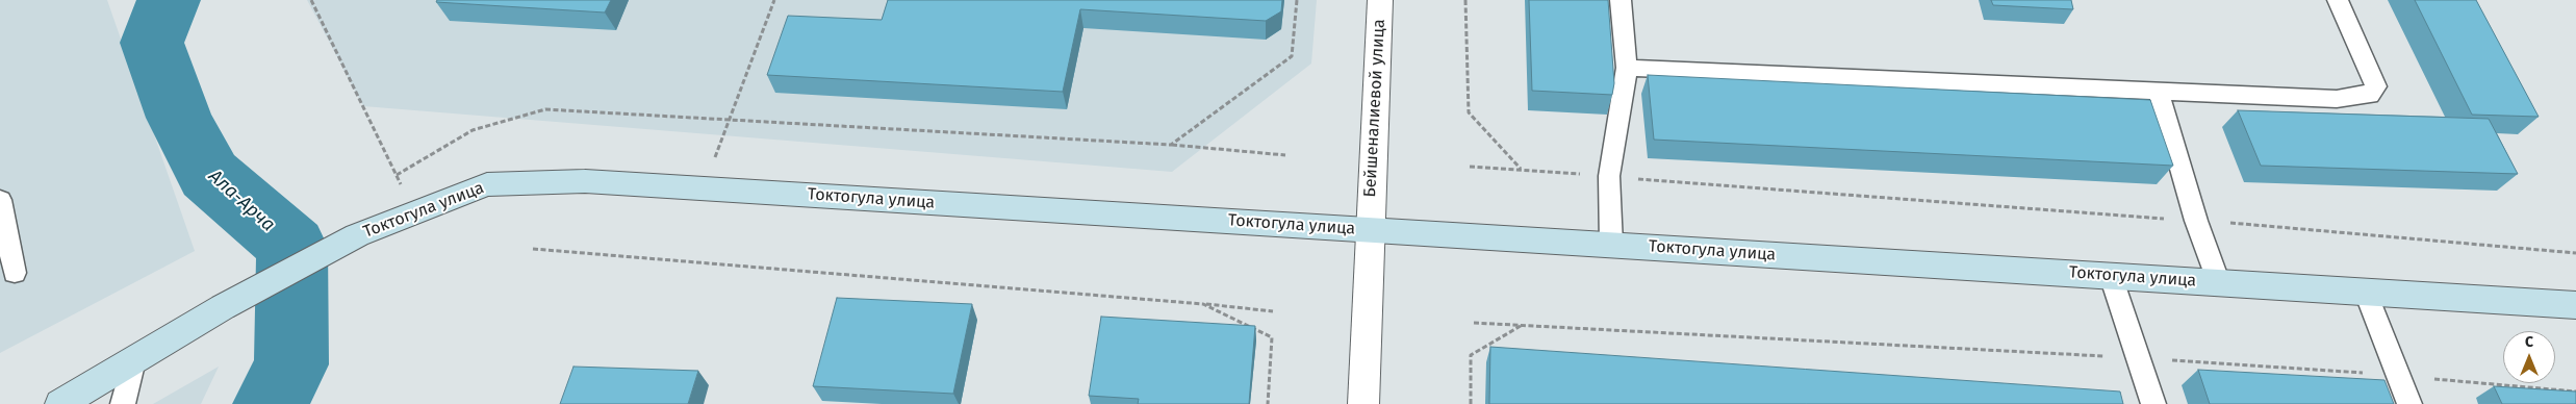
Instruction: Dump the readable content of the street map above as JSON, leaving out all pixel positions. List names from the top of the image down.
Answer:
{
  "streets": {
    "main road": ["Токтогула улица"],
    "street": ["Бейшеналиевой улица"]
  },
  "crossings": [
    ["Бейшеналиевой улица", "Токтогула улица"]
  ],
  "water": ["Ала-Арча"],
  "north": "top"
}
